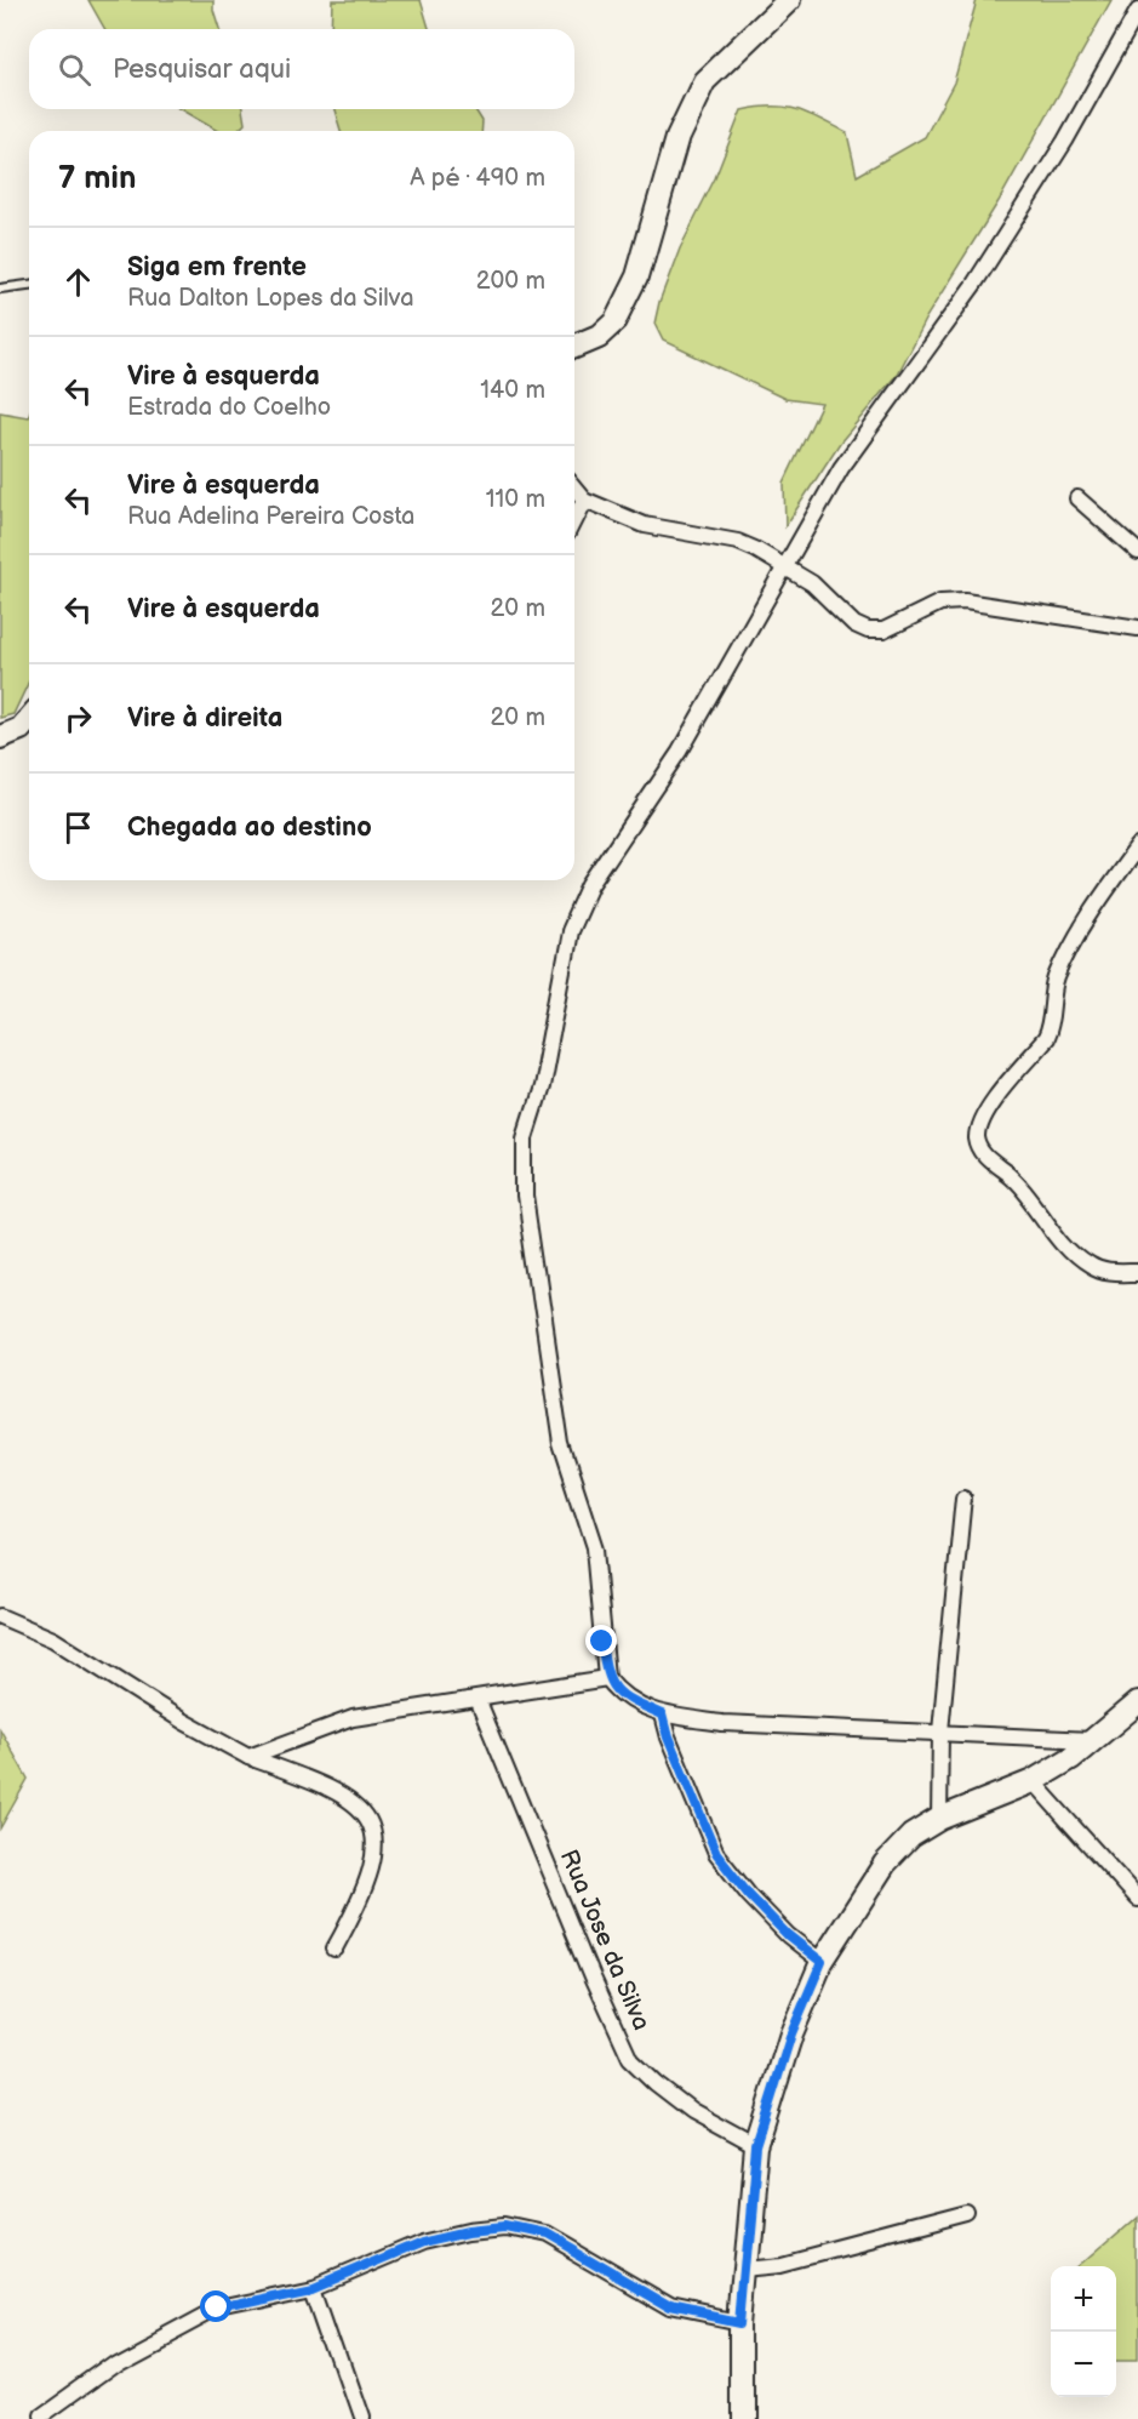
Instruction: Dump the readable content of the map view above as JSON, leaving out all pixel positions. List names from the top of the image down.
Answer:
{
  "streets": {
    "street": ["Rua Jose da Silva"]
  },
  "page": {
    "search": "Pesquisar aqui",
    "heading": ["7 min", "A pé · 490 m"],
    "list": [
      ["Siga em frente", "Rua Dalton Lopes da Silva", "200 m"],
      ["Vire à esquerda", "Estrada do Coelho", "140 m"],
      ["Vire à esquerda", "Rua Adelina Pereira Costa", "110 m"],
      ["Vire à esquerda", "20 m"],
      ["Vire à direita", "20 m"],
      "Chegada ao destino"
    ],
    "map_buttons": ["+", "−"]
  }
}
